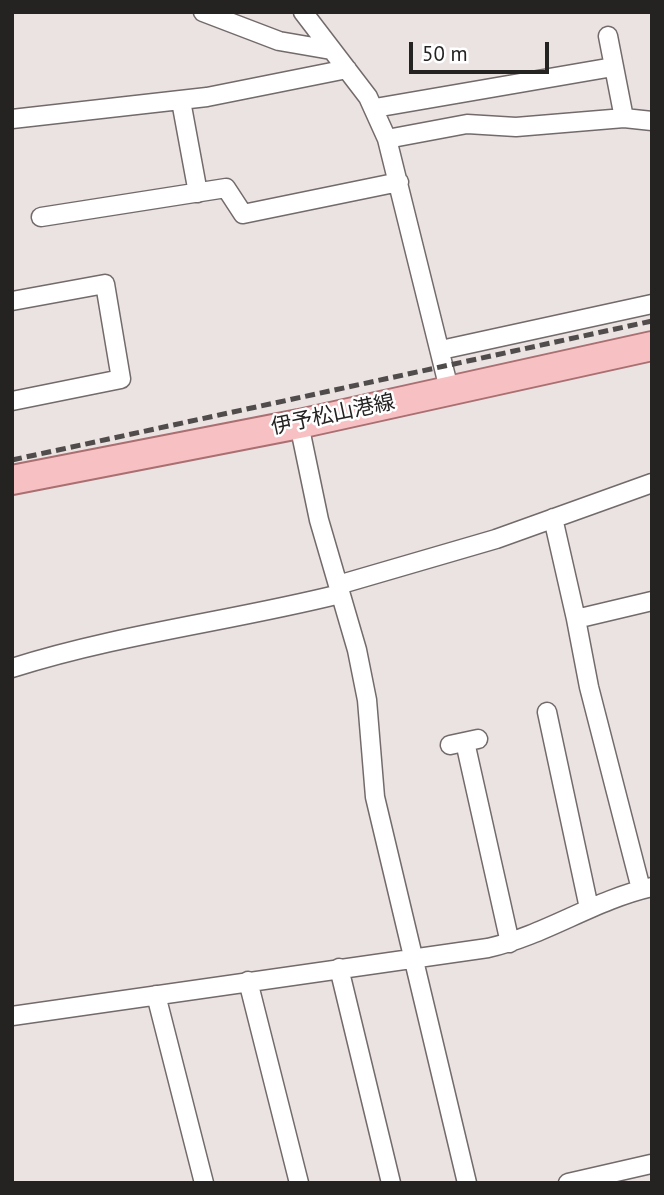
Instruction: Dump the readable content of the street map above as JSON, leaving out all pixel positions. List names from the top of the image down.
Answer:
{
  "streets": {
    "main road": ["伊予松山港線"]
  },
  "scale_bar": "50 m"
}
